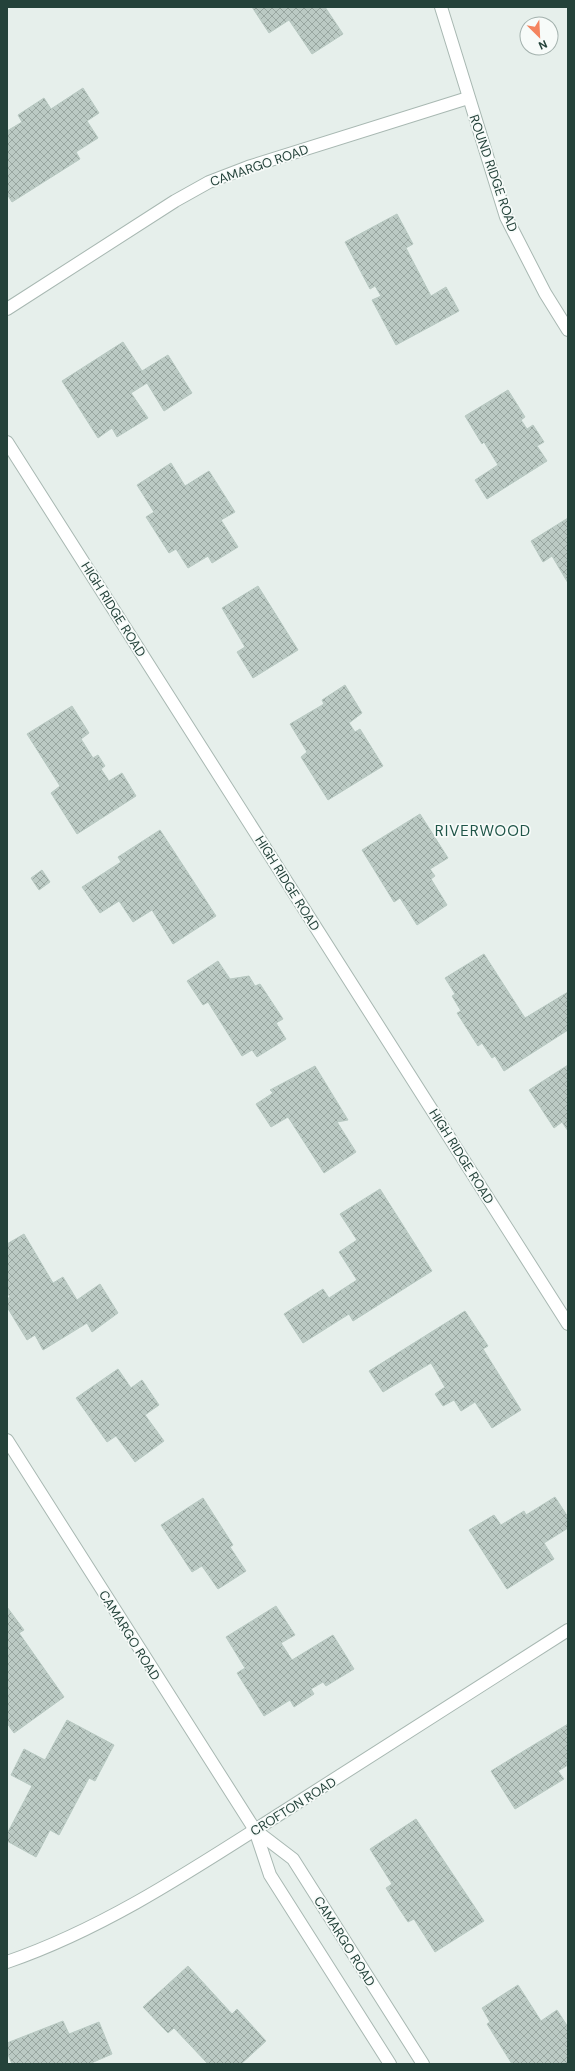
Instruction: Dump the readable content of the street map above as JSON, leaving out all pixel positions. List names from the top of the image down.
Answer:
{
  "streets": {
    "street": [
      "CAMARGO ROAD",
      "ROUND RIDGE ROAD",
      "HIGH RIDGE ROAD",
      "CROFTON ROAD"
    ]
  },
  "crossings": [
    ["CAMARGO ROAD", "ROUND RIDGE ROAD"],
    ["CAMARGO ROAD", "CROFTON ROAD"]
  ],
  "districts": ["RIVERWOOD"],
  "north": "bottom right"
}
